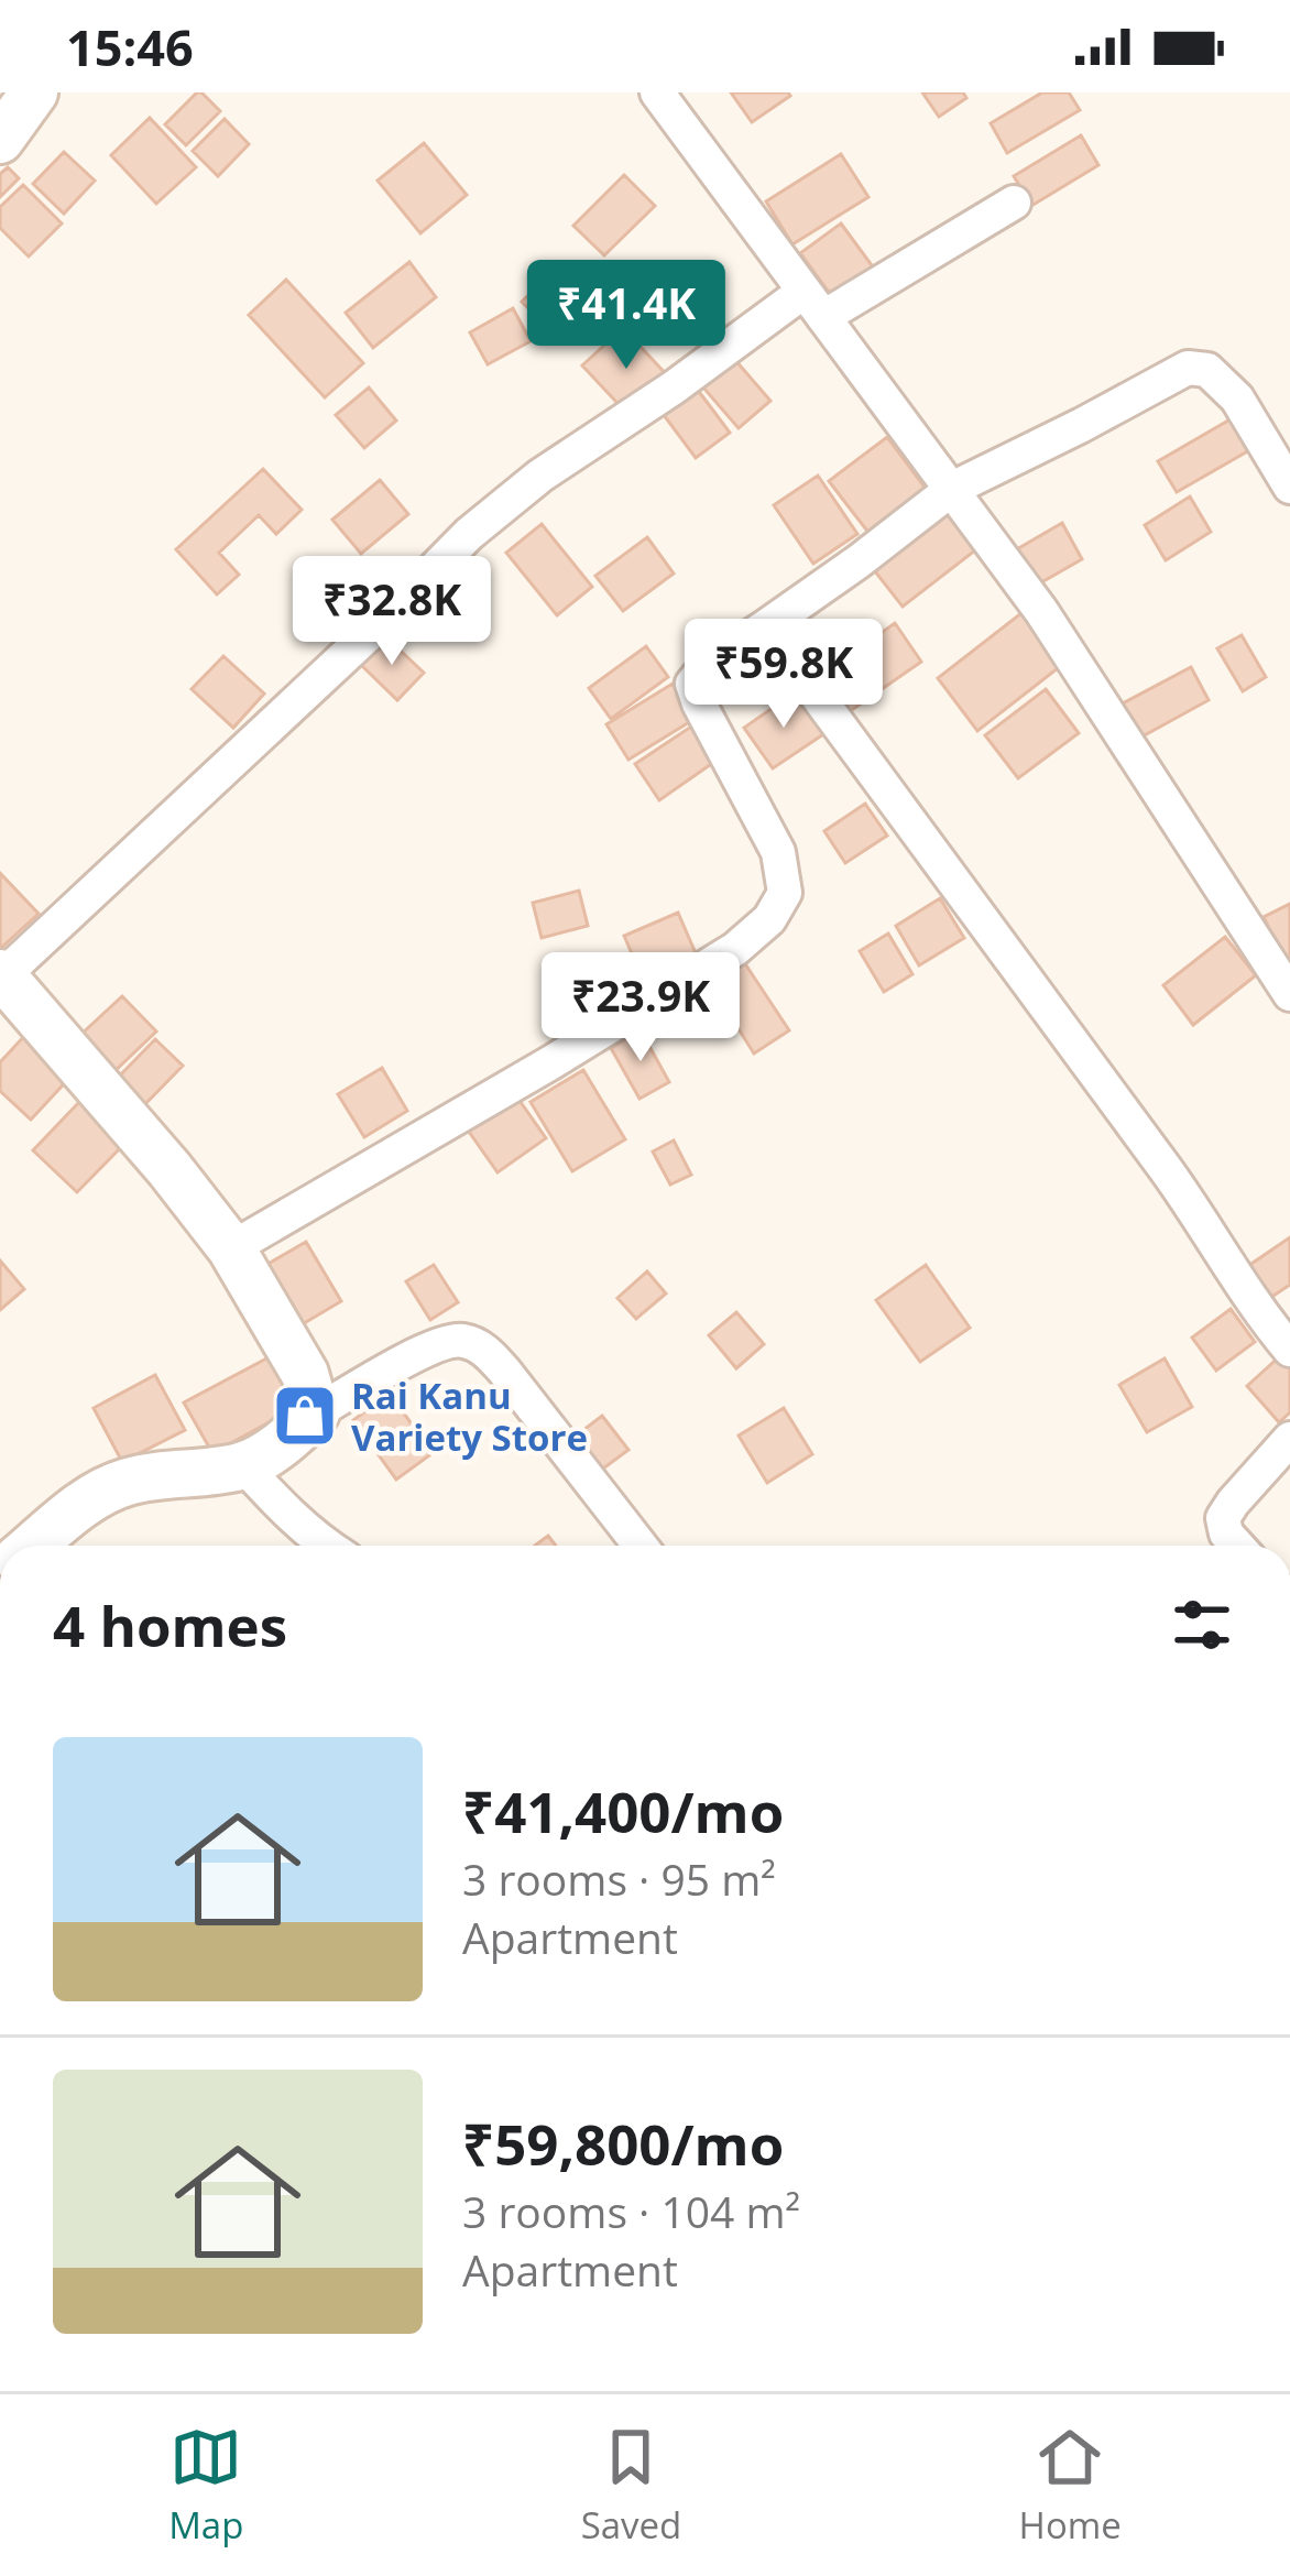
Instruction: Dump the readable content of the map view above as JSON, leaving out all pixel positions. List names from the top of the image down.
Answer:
{
  "places": {
    "shop": ["Rai Kanu Variety Store"]
  },
  "page": {
    "status": "15:46",
    "price": [
      "₹41.4K",
      "₹32.8K",
      "₹59.8K",
      "₹23.9K"
    ],
    "heading": "4 homes",
    "list": [
      {
        "name": "₹41,400/mo",
        "note": "3 rooms · 95 m² · Apartment"
      },
      {
        "name": "₹59,800/mo",
        "note": "3 rooms · 104 m² · Apartment"
      }
    ],
    "tabs": ["Map", "Saved", "Home"]
  }
}
